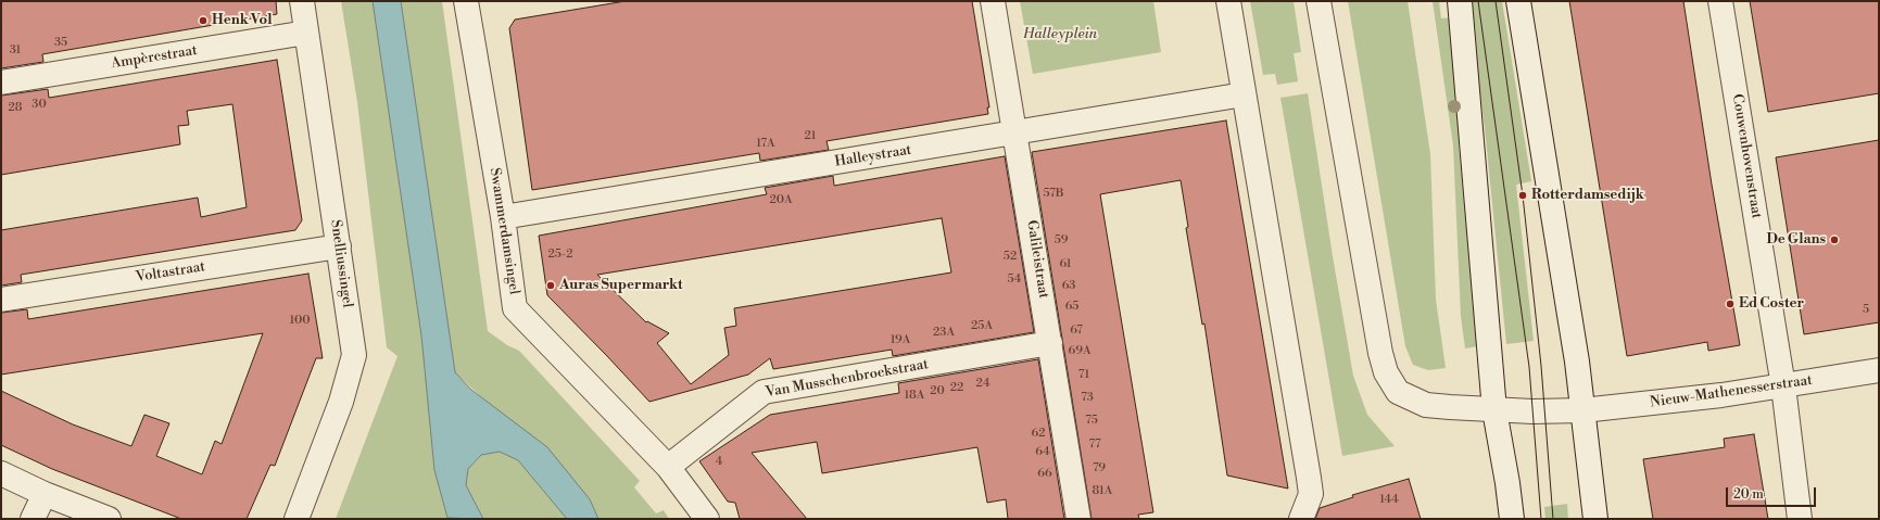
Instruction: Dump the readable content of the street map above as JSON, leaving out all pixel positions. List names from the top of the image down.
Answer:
{
  "streets": {
    "street": [
      "Ampèrestraat",
      "Halleystraat",
      "Couwenhovenstraat",
      "Swammerdamsingel",
      "Galileistraat",
      "Snelliussingel",
      "Voltastraat",
      "Van Musschenbroekstraat",
      "Nieuw-Mathenesserstraat"
    ]
  },
  "crossings": [
    ["Ampèrestraat", "Snelliussingel"],
    ["Halleystraat", "Swammerdamsingel"],
    ["Halleystraat", "Galileistraat"],
    ["Couwenhovenstraat", "Nieuw-Mathenesserstraat"],
    ["Swammerdamsingel", "Van Musschenbroekstraat"],
    ["Galileistraat", "Van Musschenbroekstraat"],
    ["Snelliussingel", "Voltastraat"]
  ],
  "parks": ["Halleyplein"],
  "places": [
    "Henk Vol",
    "Rotterdamsedijk",
    "De Glans",
    "Auras Supermarkt",
    "Ed Coster"
  ],
  "house_numbers": [
    "35",
    "31",
    "30",
    "28",
    "21",
    "17A",
    "57B",
    "20A",
    "59",
    "25-2",
    "52",
    "61",
    "54",
    "63",
    "65",
    "5",
    "100",
    "25A",
    "67",
    "23A",
    "19A",
    "69A",
    "71",
    "24",
    "22",
    "20",
    "18A",
    "73",
    "75",
    "62",
    "77",
    "64",
    "4",
    "79",
    "66",
    "81A",
    "144"
  ],
  "scale_bar": "20 m"
}
